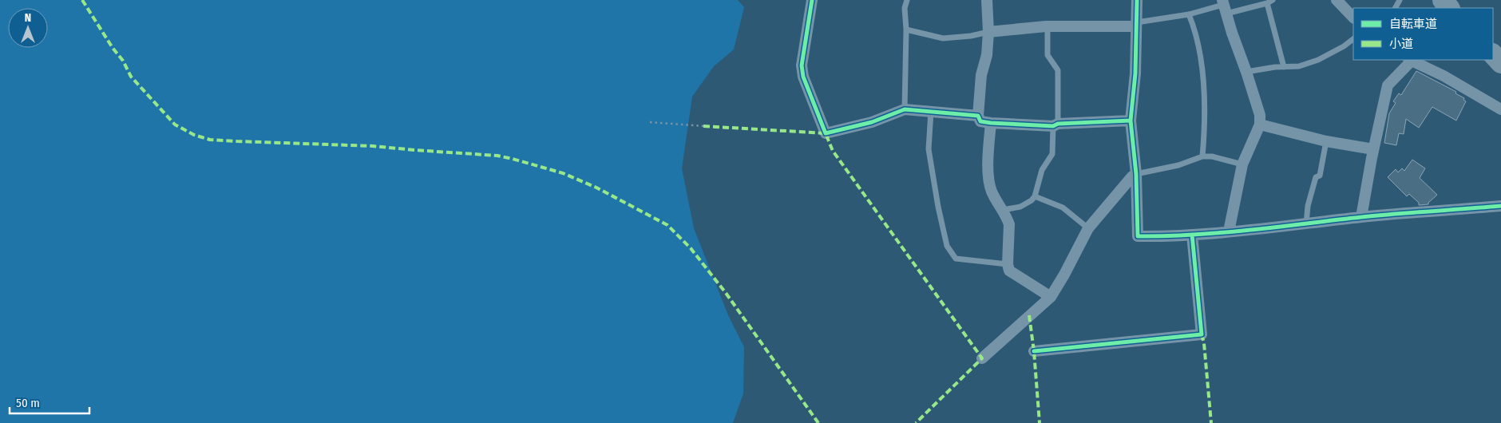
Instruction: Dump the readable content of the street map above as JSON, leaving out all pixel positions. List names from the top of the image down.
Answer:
{
  "legend": ["自転車道", "小道"],
  "scale_bar": "50 m",
  "north": "top"
}
